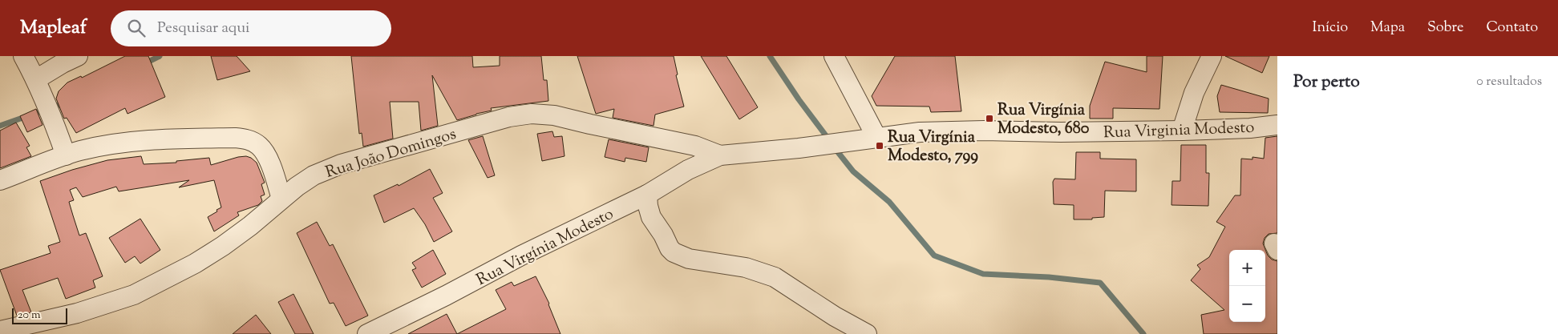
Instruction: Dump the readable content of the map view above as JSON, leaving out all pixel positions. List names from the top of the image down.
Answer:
{
  "streets": {
    "street": ["Rua Virginia Modesto", "Rua João Domingos", "Rua Virgínia Modesto"]
  },
  "crossings": [
    ["Rua Virginia Modesto", "Rua João Domingos"],
    ["Rua Virginia Modesto", "Rua Virgínia Modesto"],
    ["Rua João Domingos", "Rua Virgínia Modesto"]
  ],
  "places": {
    "transit": ["Rua Virgínia Modesto, 680", "Rua Virgínia Modesto, 799"]
  },
  "scale_bar": "20 m",
  "page": {
    "header": "Mapleaf",
    "search": "Pesquisar aqui",
    "nav": [
      "Início",
      "Mapa",
      "Sobre",
      "Contato"
    ],
    "heading": ["Por perto", "0 resultados"],
    "map_buttons": ["+", "−"],
    "scale": "20 m"
  }
}
